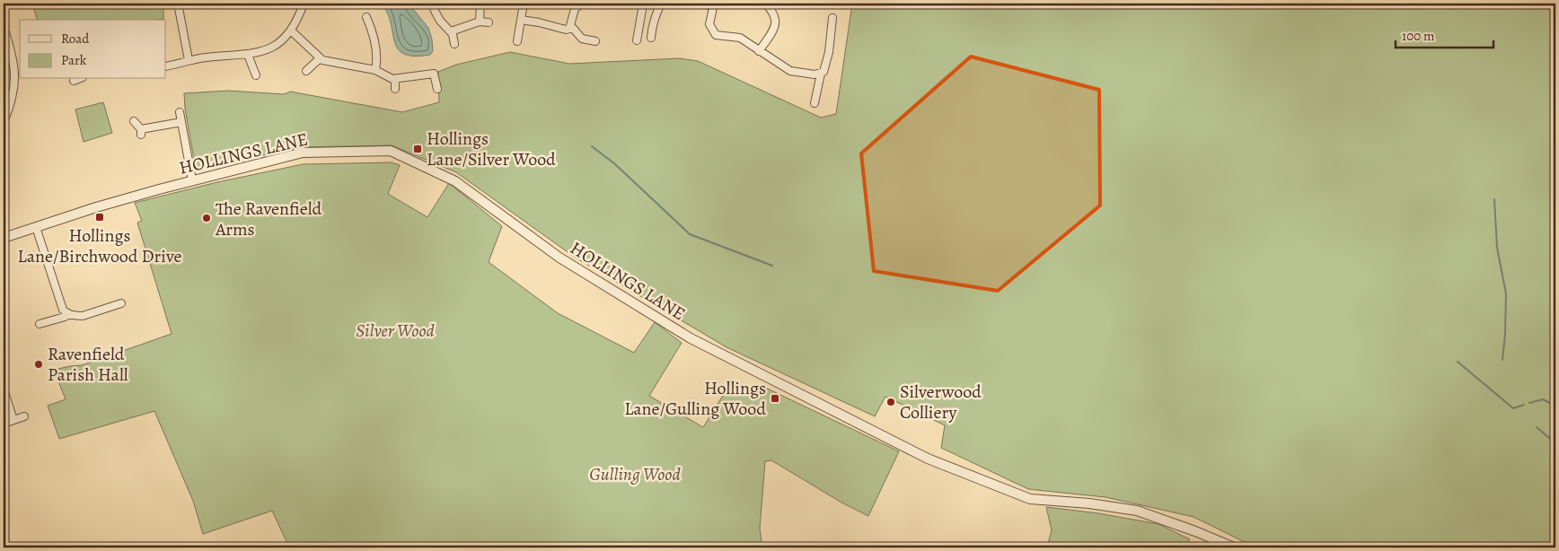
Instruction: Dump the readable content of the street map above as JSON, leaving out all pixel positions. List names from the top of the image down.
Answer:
{
  "streets": {
    "street": ["HOLLINGS LANE"]
  },
  "parks": ["Silver Wood", "Gulling Wood"],
  "places": {
    "transit": ["Hollings Lane/Silver Wood", "Hollings Lane/Birchwood Drive", "Hollings Lane/Gulling Wood"],
    "other": ["The Ravenfield Arms", "Ravenfield Parish Hall", "Silverwood Colliery"]
  },
  "legend": ["Road", "Park"],
  "scale_bar": "100 m"
}
